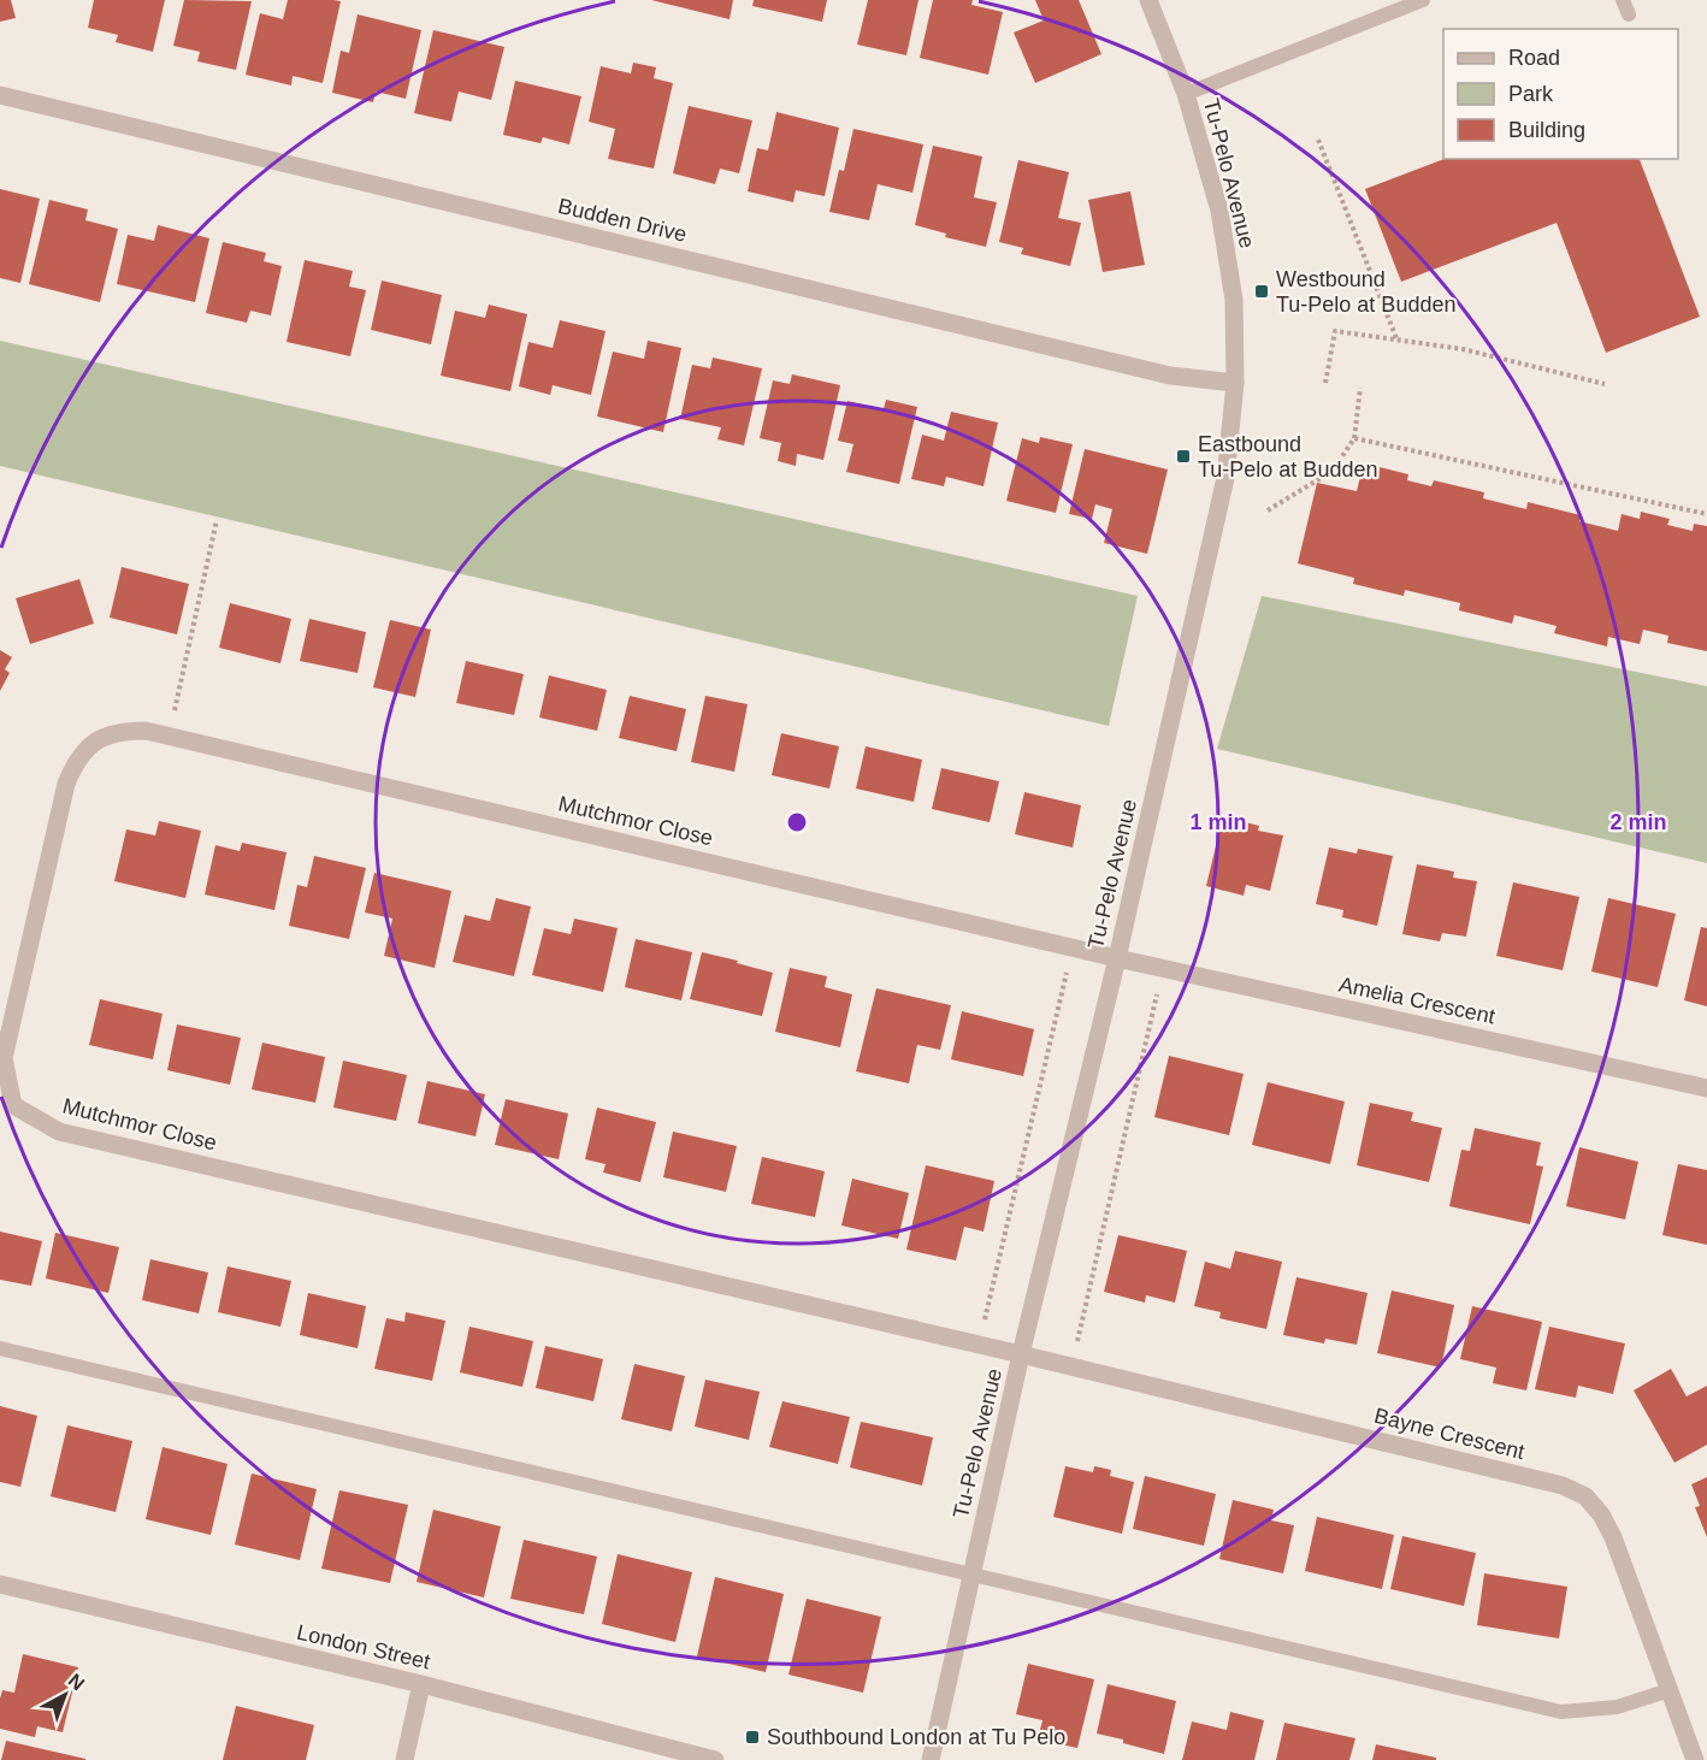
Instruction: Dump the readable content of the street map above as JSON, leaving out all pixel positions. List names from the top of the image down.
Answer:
{
  "streets": {
    "street": [
      "Tu-Pelo Avenue",
      "Budden Drive",
      "Mutchmor Close",
      "Amelia Crescent",
      "Bayne Crescent",
      "London Street"
    ]
  },
  "crossings": [
    ["Tu-Pelo Avenue", "Budden Drive"],
    ["Tu-Pelo Avenue", "Mutchmor Close"],
    ["Tu-Pelo Avenue", "Amelia Crescent"],
    ["Tu-Pelo Avenue", "Bayne Crescent"],
    ["Mutchmor Close", "Amelia Crescent"],
    ["Mutchmor Close", "Bayne Crescent"]
  ],
  "places": {
    "transit": ["Westbound Tu-Pelo at Budden", "Eastbound Tu-Pelo at Budden", "Southbound London at Tu Pelo"]
  },
  "legend": ["Road", "Park", "Building"],
  "north": "top right",
  "rings": ["1 min", "2 min"]
}
